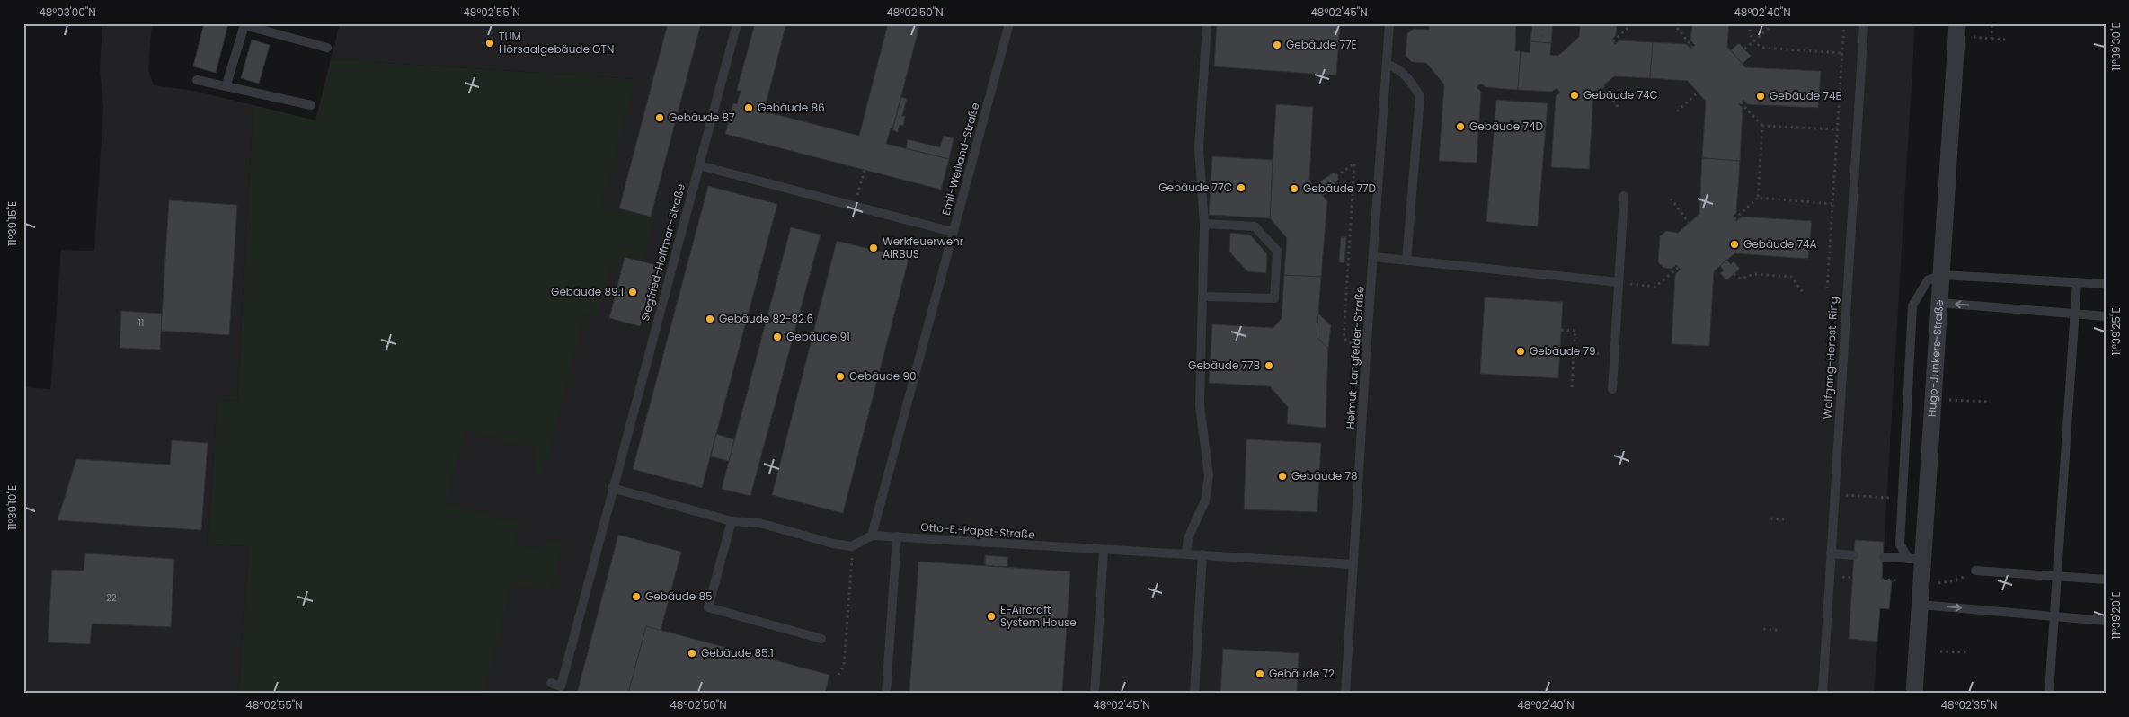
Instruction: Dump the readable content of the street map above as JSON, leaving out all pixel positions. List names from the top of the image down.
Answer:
{
  "streets": {
    "street": ["Hugo-Junkers-Straße"],
    "lane": [
      "Emil-Weilland-Straße",
      "Siegfried-Hoffman-Straße",
      "Helmut-Langfelder-Straße",
      "Wolfgang-Herbst-Ring",
      "Otto-E.-Papst-Straße"
    ]
  },
  "crossings": [
    ["Emil-Weilland-Straße", "Otto-E.-Papst-Straße"],
    ["Helmut-Langfelder-Straße", "Otto-E.-Papst-Straße"]
  ],
  "places": [
    "TUM Hörsaalgebäude OTN",
    "Gebäude 77E",
    "Gebäude 74C",
    "Gebäude 74B",
    "Gebäude 86",
    "Gebäude 87",
    "Gebäude 74D",
    "Gebäude 77C",
    "Gebäude 77D",
    "Gebäude 74A",
    "Werkfeuerwehr AIRBUS",
    "Gebäude 89.1",
    "Gebäude 82-82.6",
    "Gebäude 91",
    "Gebäude 79",
    "Gebäude 77B",
    "Gebäude 90",
    "Gebäude 78",
    "Gebäude 85",
    "E-Aircraft System House",
    "Gebäude 85.1",
    "Gebäude 72"
  ],
  "house_numbers": ["11", "22"],
  "coordinates": [
    "48°03'00\"N",
    "48°02'55\"N",
    "48°02'50\"N",
    "48°02'45\"N",
    "48°02'40\"N",
    "11°39'30\"E",
    "11°39'15\"E",
    "11°39'25\"E",
    "11°39'10\"E",
    "11°39'20\"E",
    "48°02'35\"N"
  ]
}
